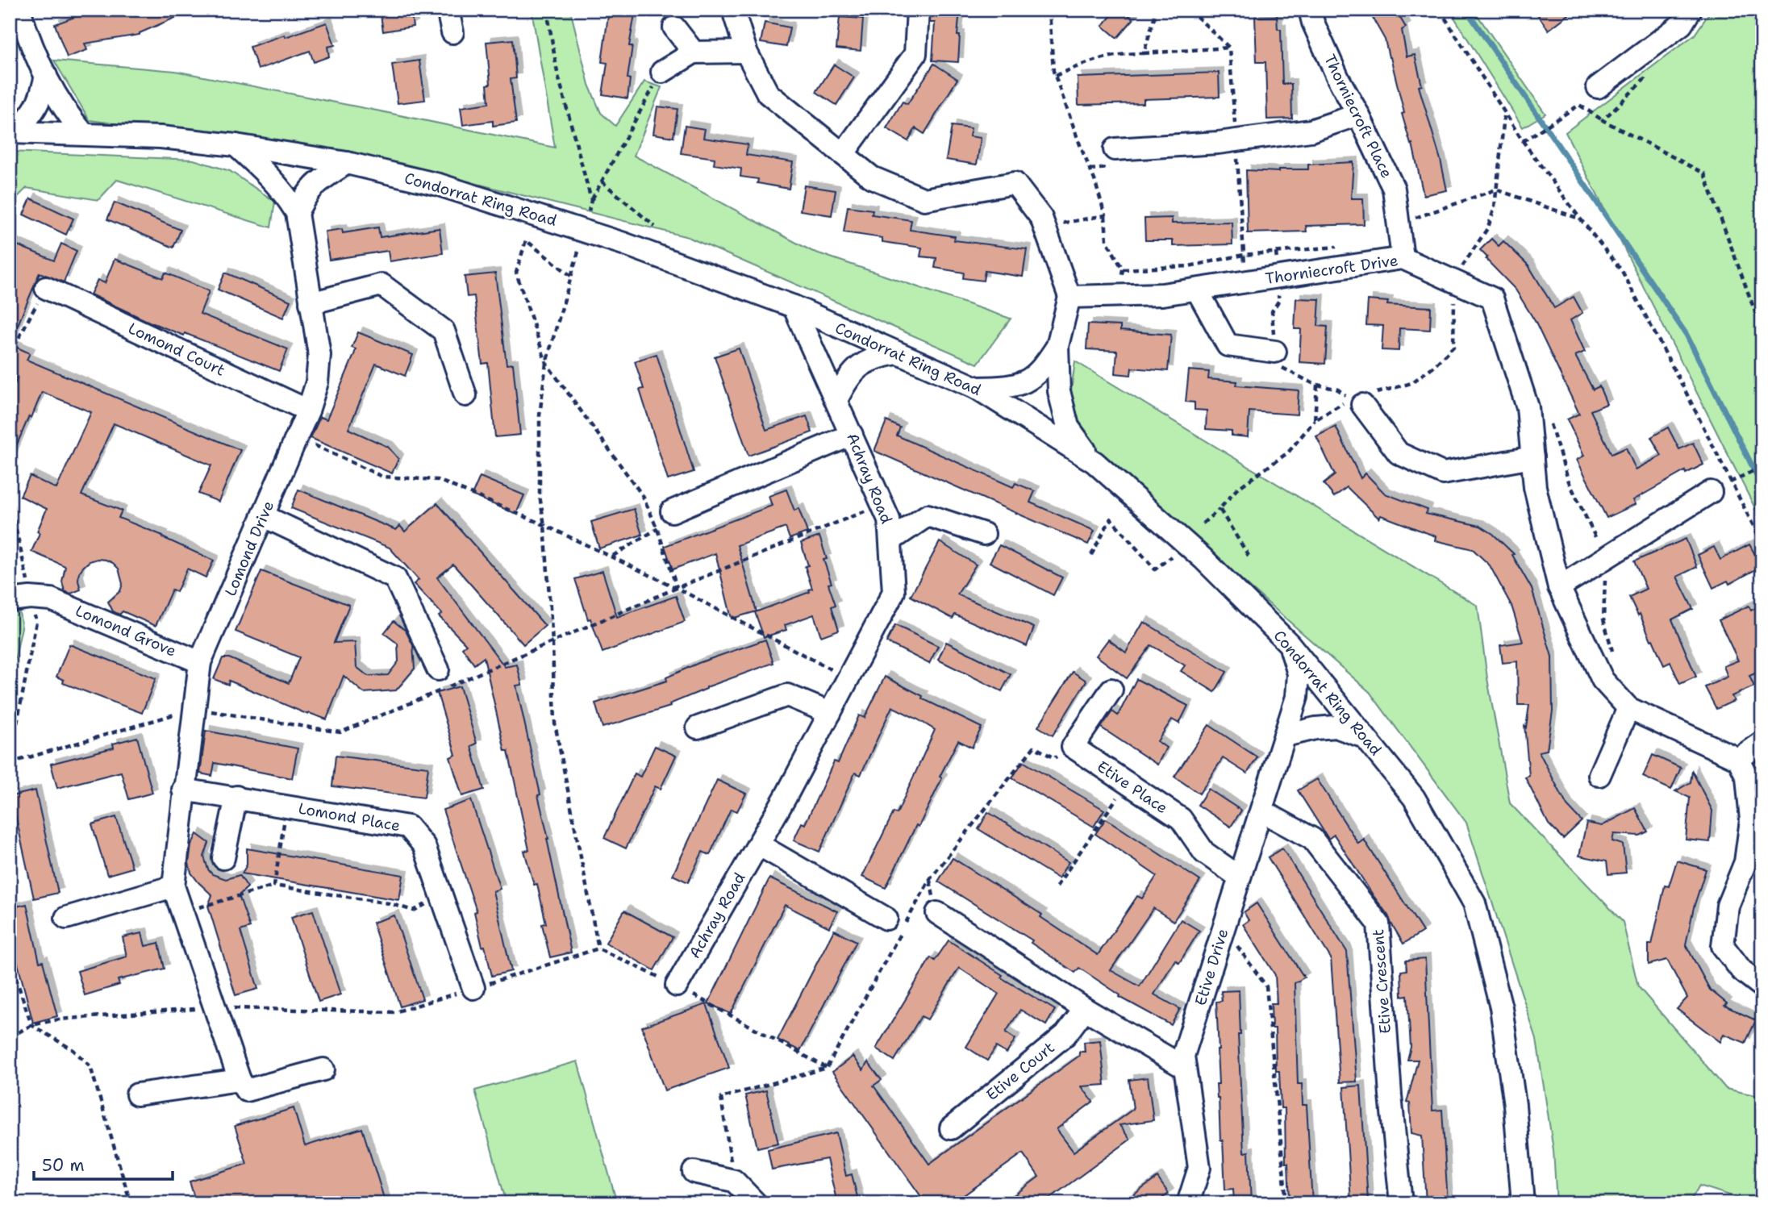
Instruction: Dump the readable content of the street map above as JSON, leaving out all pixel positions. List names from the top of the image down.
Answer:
{
  "streets": {
    "street": [
      "Thorniecroft Place",
      "Condorrat Ring Road",
      "Thorniecroft Drive",
      "Lomond Court",
      "Achray Road",
      "Lomond Drive",
      "Lomond Grove",
      "Etive Place",
      "Lomond Place",
      "Etive Drive",
      "Etive Crescent",
      "Etive Court"
    ]
  },
  "crossings": [
    ["Thorniecroft Place", "Thorniecroft Drive"],
    ["Condorrat Ring Road", "Achray Road"],
    ["Condorrat Ring Road", "Etive Drive"],
    ["Lomond Court", "Lomond Drive"],
    ["Lomond Drive", "Lomond Grove"],
    ["Lomond Drive", "Lomond Place"],
    ["Etive Place", "Etive Drive"],
    ["Etive Drive", "Etive Crescent"]
  ],
  "scale_bar": "50 m"
}
